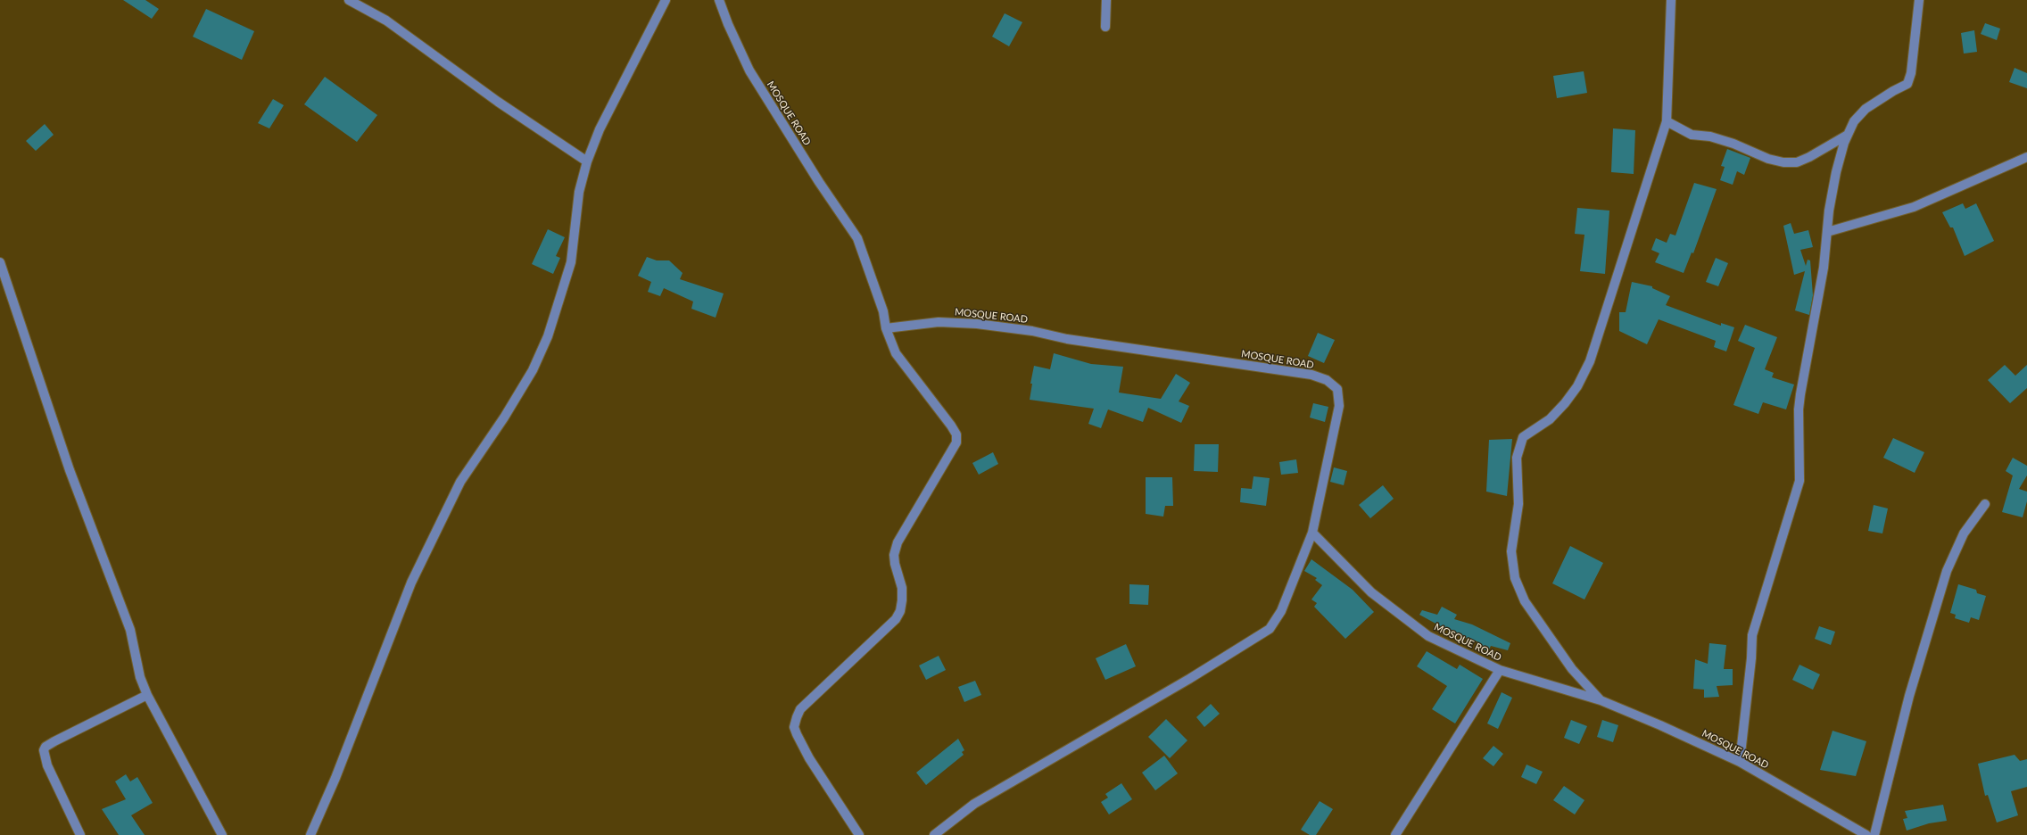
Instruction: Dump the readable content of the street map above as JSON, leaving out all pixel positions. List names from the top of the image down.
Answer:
{
  "streets": {
    "street": ["MOSQUE ROAD"]
  }
}
